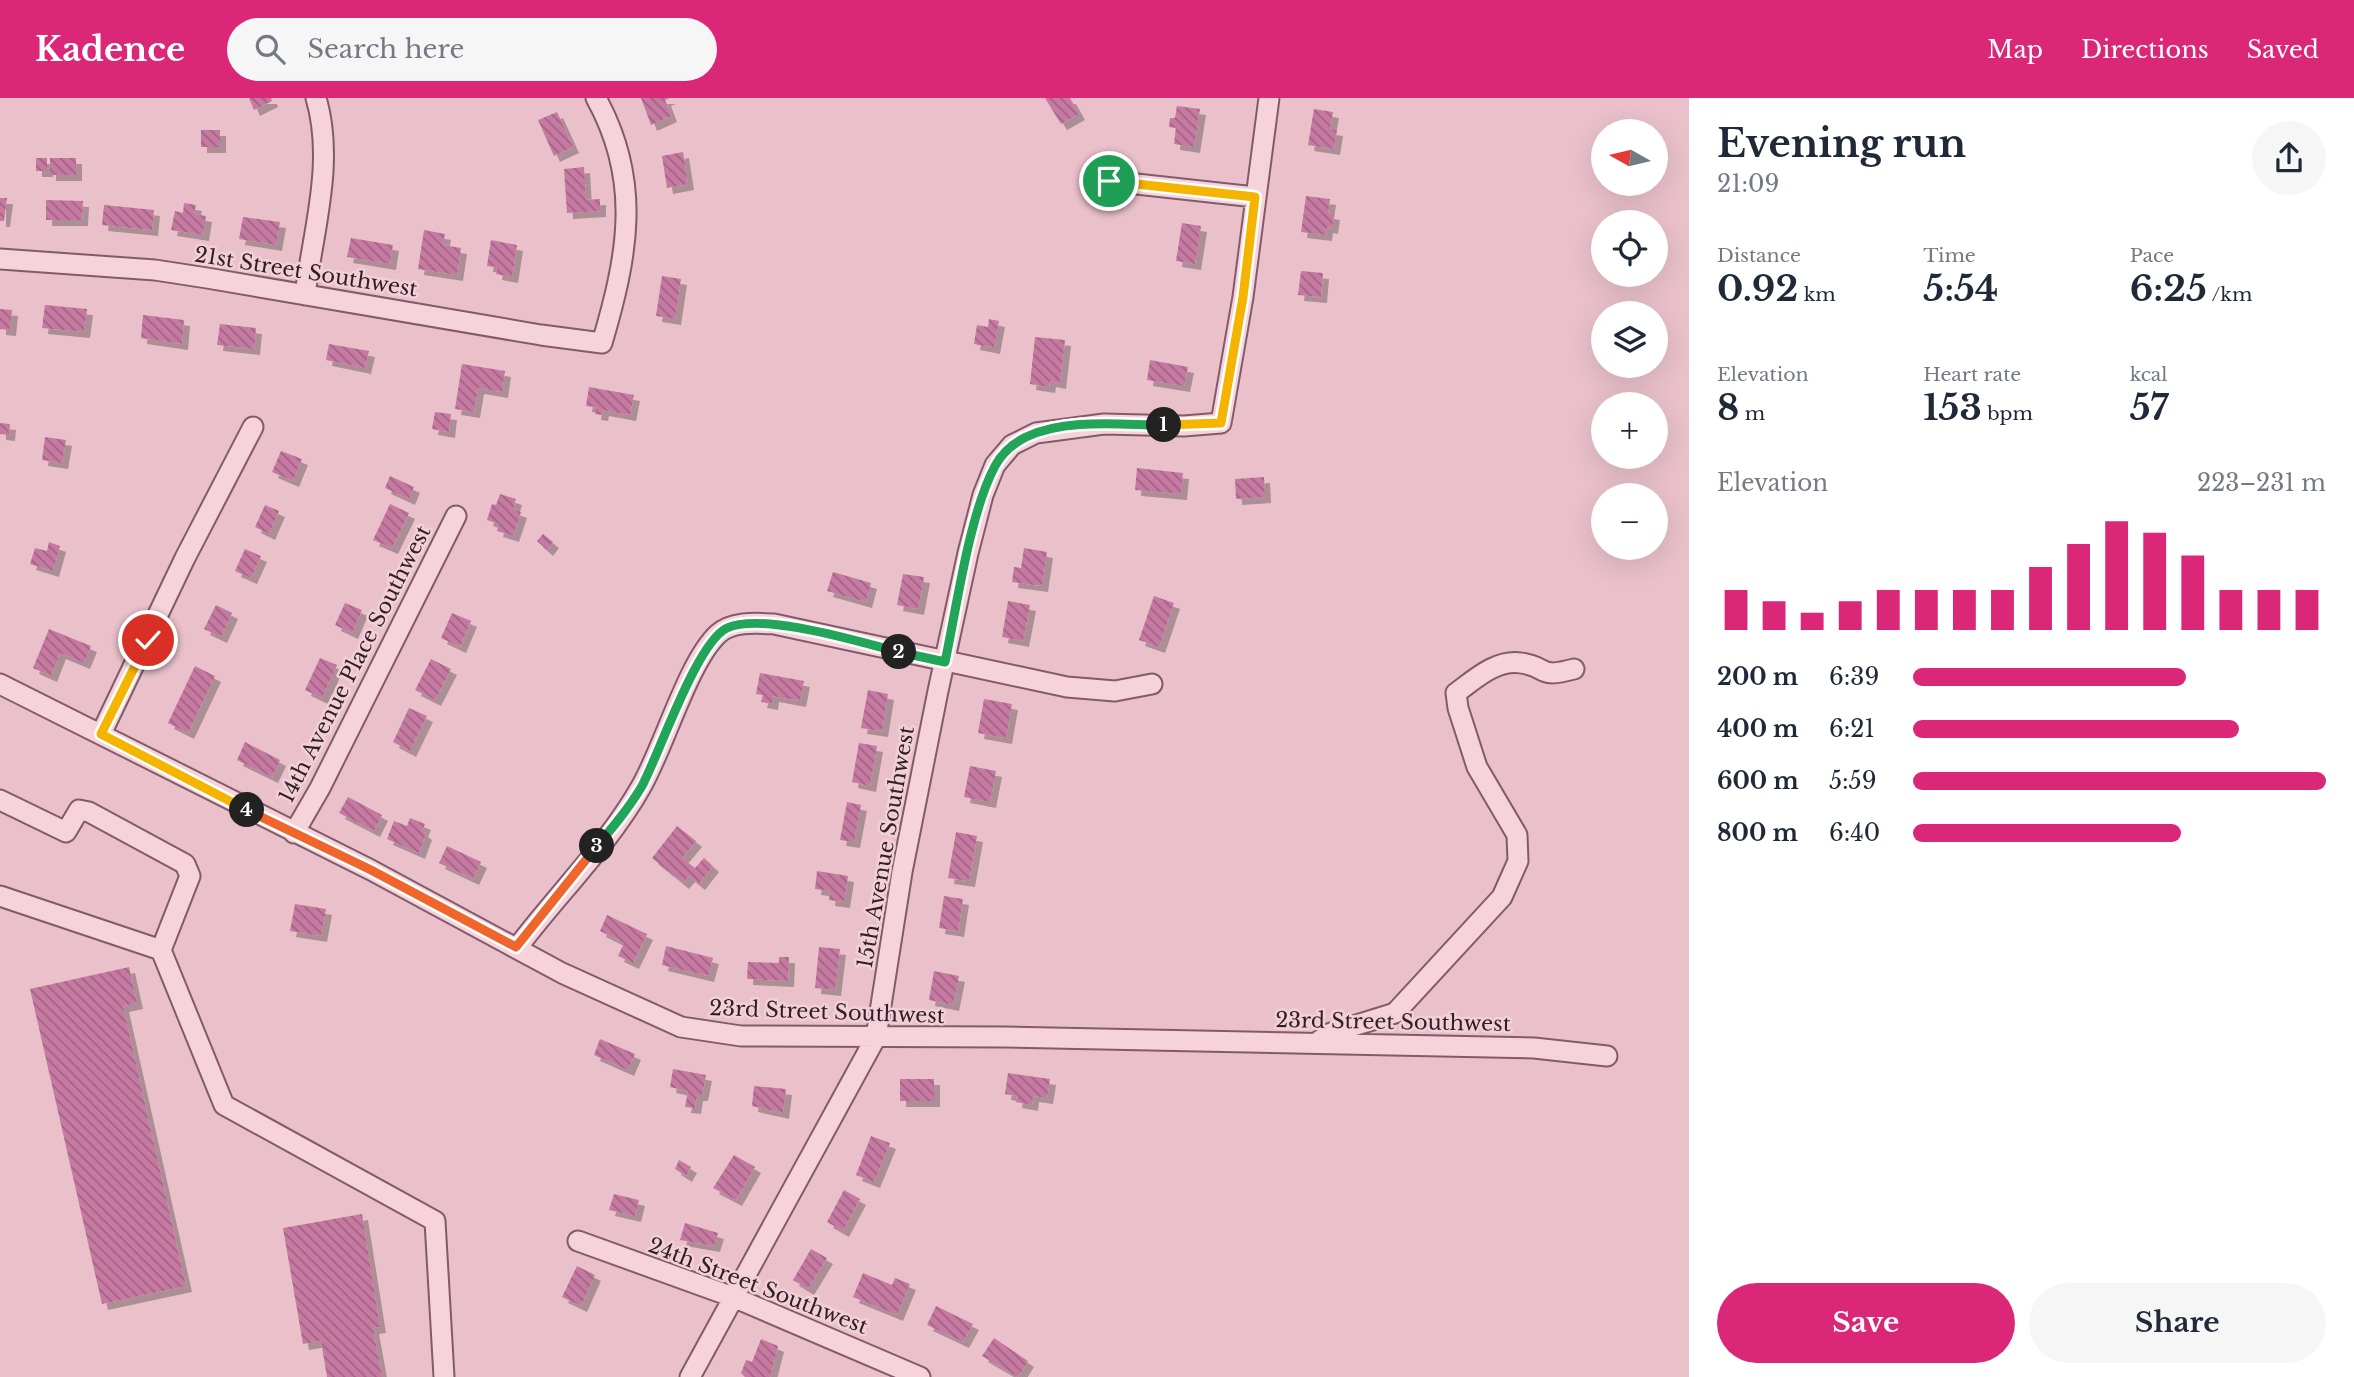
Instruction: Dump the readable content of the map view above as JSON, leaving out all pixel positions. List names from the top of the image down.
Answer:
{
  "streets": {
    "street": [
      "21st Street Southwest",
      "14th Avenue Place Southwest",
      "15th Avenue Southwest",
      "23rd Street Southwest",
      "24th Street Southwest"
    ]
  },
  "crossings": [
    ["14th Avenue Place Southwest", "23rd Street Southwest"],
    ["15th Avenue Southwest", "23rd Street Southwest"],
    ["15th Avenue Southwest", "24th Street Southwest"]
  ],
  "north": "left",
  "page": {
    "header": "Kadence",
    "search": "Search here",
    "nav": ["Map", "Directions", "Saved"],
    "heading": ["Evening run", "21:09"],
    "map_buttons": ["+", "−"],
    "stats": [
      ["Distance", "0.92 km"],
      ["Time", "5:54"],
      ["Pace", "6:25 /km"],
      ["Elevation", "8 m"],
      ["Heart rate", "153 bpm"],
      ["kcal", "57"]
    ],
    "pins": [
      "1",
      "2",
      "4",
      "3"
    ],
    "chart": ["Elevation", "223–231 m"],
    "list": [
      {
        "name": "200 m",
        "note": "6:39"
      },
      {
        "name": "400 m",
        "note": "6:21"
      },
      {
        "name": "600 m",
        "note": "5:59"
      },
      {
        "name": "800 m",
        "note": "6:40"
      }
    ],
    "buttons": ["Save", "Share"]
  }
}
